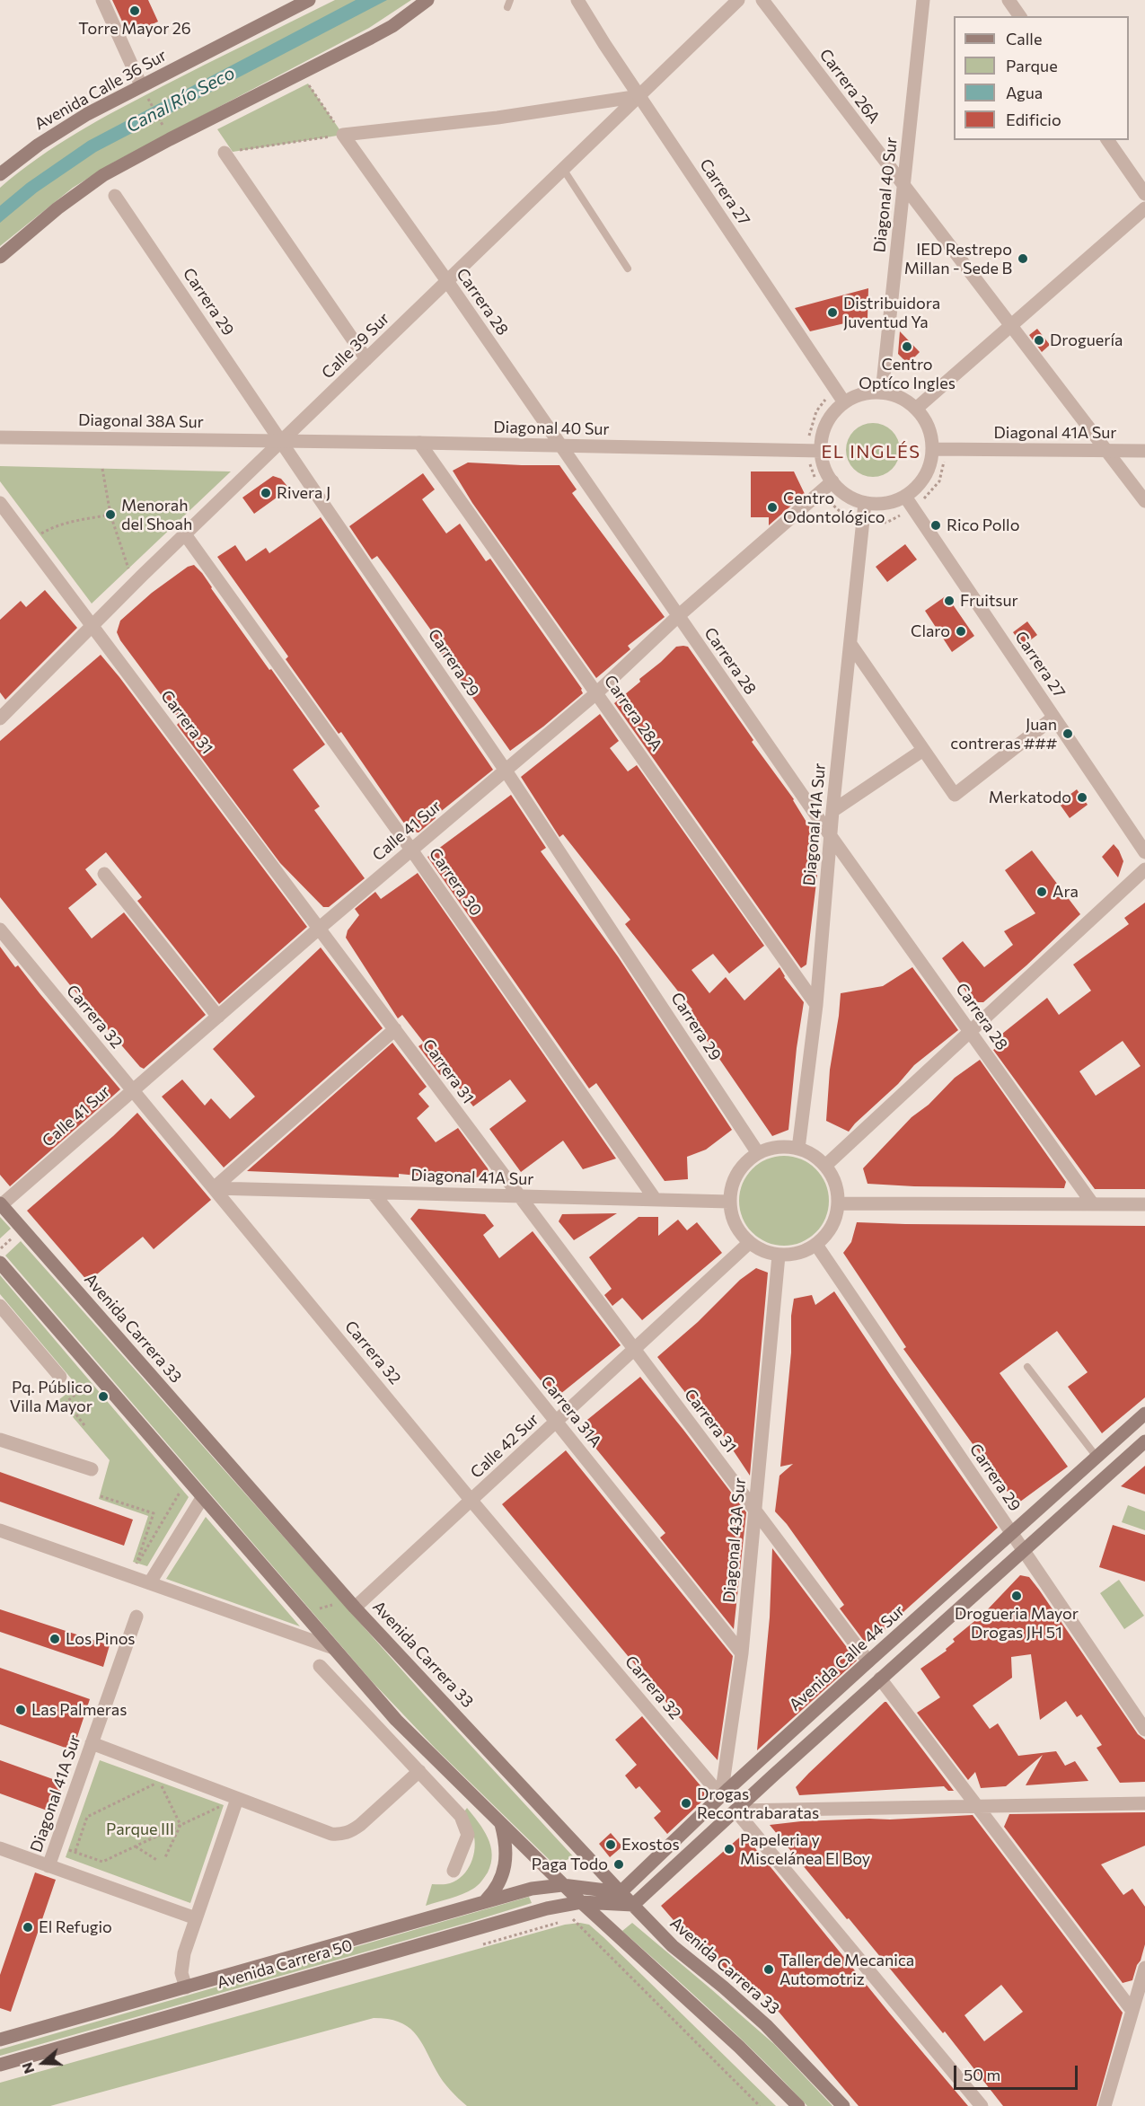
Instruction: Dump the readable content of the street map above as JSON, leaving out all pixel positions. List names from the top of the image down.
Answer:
{
  "streets": {
    "main road": [
      "Avenida Calle 36 Sur",
      "Avenida Carrera 33",
      "Avenida Calle 44 Sur",
      "Avenida Carrera 50"
    ],
    "street": [
      "Carrera 26A",
      "Carrera 27",
      "Diagonal 40 Sur",
      "Carrera 29",
      "Carrera 28",
      "Calle 39 Sur",
      "Diagonal 38A Sur",
      "Diagonal 41A Sur",
      "Carrera 28A",
      "Carrera 31",
      "Calle 41 Sur",
      "Carrera 30",
      "Carrera 32",
      "Carrera 31A",
      "Calle 42 Sur",
      "Diagonal 43A Sur"
    ]
  },
  "crossings": [
    ["Carrera 26A", "Diagonal 40 Sur"],
    ["Carrera 26A", "Diagonal 41A Sur"],
    ["Carrera 27", "Diagonal 40 Sur"],
    ["Carrera 27", "Calle 39 Sur"],
    ["Carrera 27", "Diagonal 41A Sur"],
    ["Carrera 27", "Calle 41 Sur"],
    ["Diagonal 40 Sur", "Carrera 29"],
    ["Diagonal 40 Sur", "Carrera 28"],
    ["Diagonal 40 Sur", "Calle 39 Sur"],
    ["Diagonal 40 Sur", "Diagonal 38A Sur"],
    ["Diagonal 40 Sur", "Diagonal 41A Sur"],
    ["Diagonal 40 Sur", "Carrera 28A"],
    ["Diagonal 40 Sur", "Calle 41 Sur"],
    ["Carrera 29", "Calle 39 Sur"],
    ["Carrera 29", "Diagonal 38A Sur"],
    ["Carrera 29", "Diagonal 41A Sur"],
    ["Carrera 29", "Calle 41 Sur"],
    ["Carrera 29", "Calle 42 Sur"],
    ["Carrera 29", "Diagonal 43A Sur"],
    ["Carrera 29", "Avenida Calle 44 Sur"],
    ["Carrera 28", "Calle 39 Sur"],
    ["Carrera 28", "Diagonal 41A Sur"],
    ["Carrera 28", "Calle 41 Sur"],
    ["Calle 39 Sur", "Diagonal 38A Sur"],
    ["Calle 39 Sur", "Carrera 31"],
    ["Calle 39 Sur", "Carrera 30"],
    ["Diagonal 41A Sur", "Carrera 28A"],
    ["Diagonal 41A Sur", "Carrera 31"],
    ["Diagonal 41A Sur", "Calle 41 Sur"],
    ["Diagonal 41A Sur", "Carrera 30"],
    ["Diagonal 41A Sur", "Carrera 32"],
    ["Diagonal 41A Sur", "Carrera 31A"],
    ["Diagonal 41A Sur", "Calle 42 Sur"],
    ["Diagonal 41A Sur", "Diagonal 43A Sur"],
    ["Carrera 28A", "Calle 41 Sur"],
    ["Carrera 31", "Calle 41 Sur"],
    ["Carrera 31", "Calle 42 Sur"],
    ["Carrera 31", "Diagonal 43A Sur"],
    ["Carrera 31", "Avenida Calle 44 Sur"],
    ["Calle 41 Sur", "Carrera 30"],
    ["Calle 41 Sur", "Carrera 32"],
    ["Calle 41 Sur", "Avenida Carrera 33"],
    ["Carrera 32", "Calle 42 Sur"],
    ["Carrera 32", "Diagonal 43A Sur"],
    ["Carrera 32", "Avenida Calle 44 Sur"],
    ["Avenida Carrera 33", "Calle 42 Sur"],
    ["Avenida Carrera 33", "Avenida Calle 44 Sur"],
    ["Carrera 31A", "Calle 42 Sur"],
    ["Carrera 31A", "Diagonal 43A Sur"],
    ["Calle 42 Sur", "Diagonal 43A Sur"],
    ["Diagonal 43A Sur", "Avenida Calle 44 Sur"]
  ],
  "districts": ["EL INGLÉS"],
  "water": ["Canal Río Seco"],
  "parks": ["Parque III"],
  "places": [
    "Torre Mayor 26",
    "IED Restrepo Millan - Sede B",
    "Distribuidora Juventud Ya",
    "Droguería",
    "Centro Optíco Ingles",
    "Rivera J",
    "Centro Odontológico",
    "Menorah del Shoah",
    "Rico Pollo",
    "Fruitsur",
    "Claro",
    "Juan contreras ###",
    "Merkatodo",
    "Ara",
    "Pq. Público Villa Mayor",
    "Drogueria Mayor Drogas JH 51",
    "Los Pinos",
    "Las Palmeras",
    "Drogas Recontrabaratas",
    "Exostos",
    "Papeleria y Miscelánea El Boy",
    "Paga Todo",
    "El Refugio",
    "Taller de Mecanica Automotriz"
  ],
  "legend": [
    "Calle",
    "Parque",
    "Agua",
    "Edificio"
  ],
  "scale_bar": "50 m",
  "north": "left"
}
